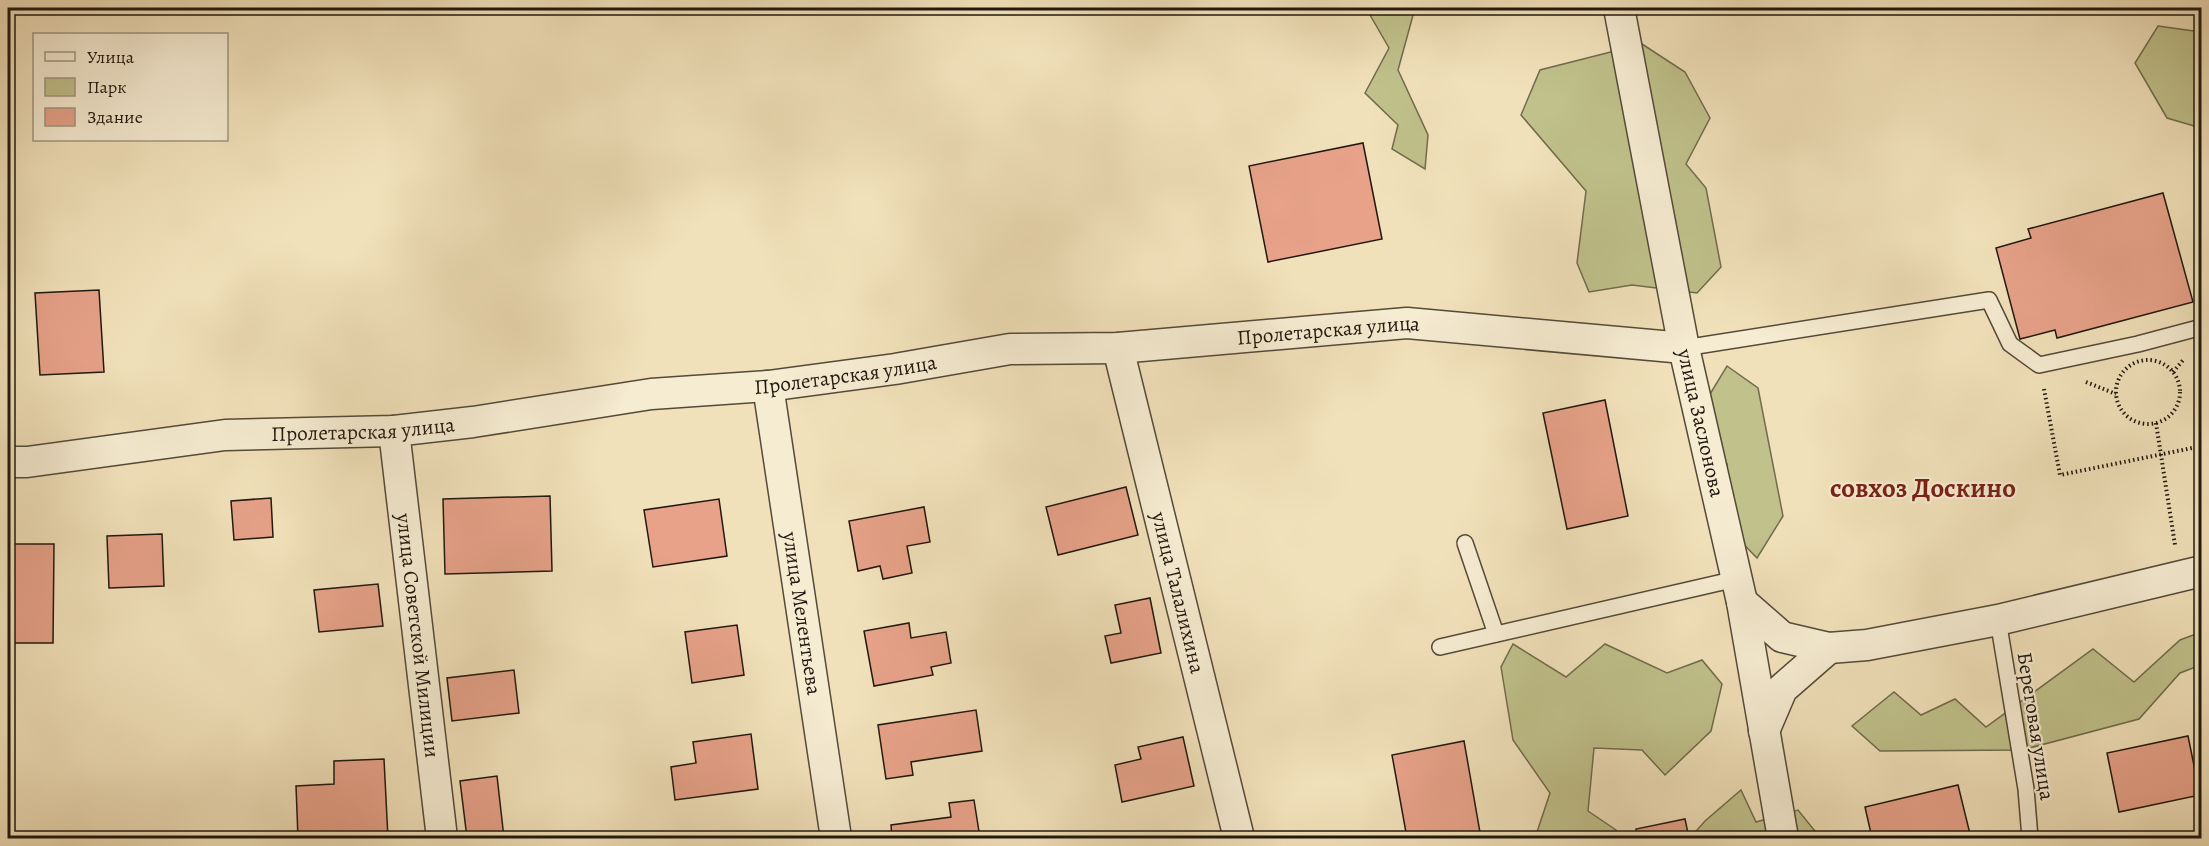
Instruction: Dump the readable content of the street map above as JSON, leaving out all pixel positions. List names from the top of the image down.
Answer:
{
  "streets": {
    "street": [
      "Пролетарская улица",
      "улица Заслонова",
      "улица Талалихина",
      "улица Мелентьева",
      "улица Советской Милиции"
    ],
    "lane": ["Береговая улица"]
  },
  "crossings": [
    ["Пролетарская улица", "улица Заслонова"],
    ["Пролетарская улица", "улица Талалихина"],
    ["Пролетарская улица", "улица Мелентьева"],
    ["Пролетарская улица", "улица Советской Милиции"]
  ],
  "districts": ["совхоз Доскино"],
  "legend": ["Улица", "Парк", "Здание"]
}
